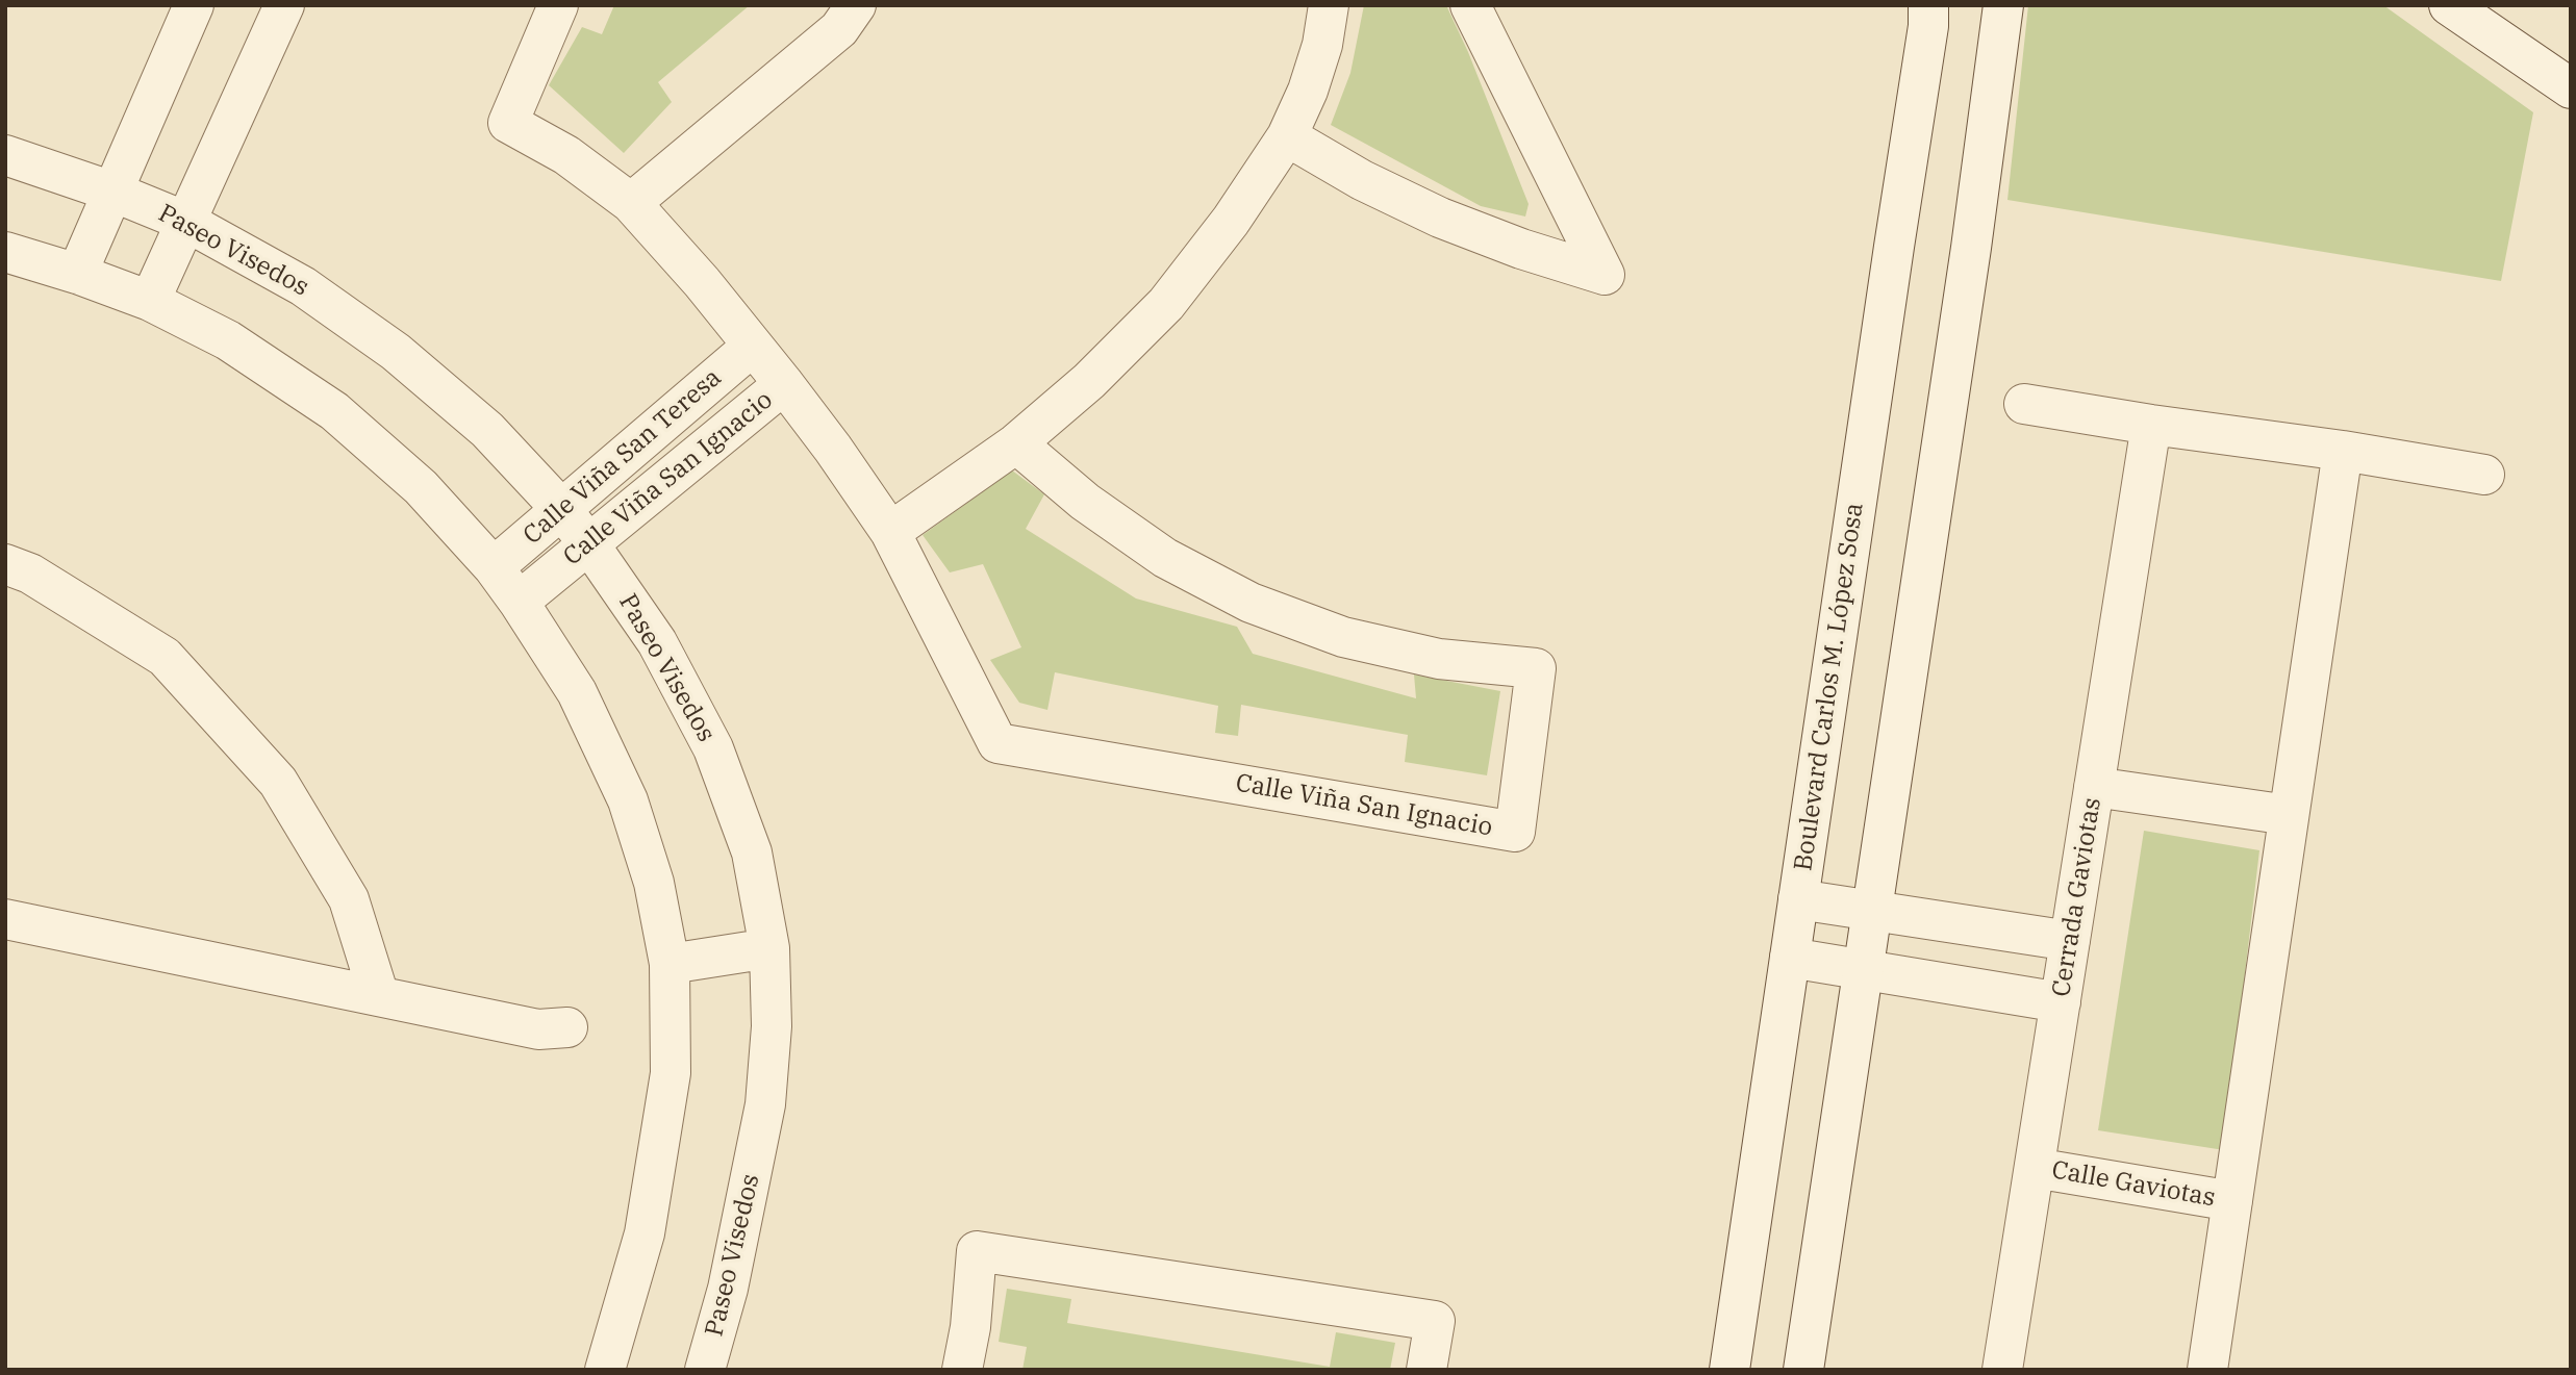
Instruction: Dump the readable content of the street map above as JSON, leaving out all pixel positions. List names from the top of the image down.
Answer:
{
  "streets": {
    "street": [
      "Paseo Visedos",
      "Calle Viña San Teresa",
      "Calle Viña San Ignacio",
      "Boulevard Carlos M. López Sosa",
      "Cerrada Gaviotas",
      "Calle Gaviotas"
    ]
  },
  "crossings": [
    ["Paseo Visedos", "Calle Viña San Teresa"],
    ["Paseo Visedos", "Calle Viña San Ignacio"],
    ["Cerrada Gaviotas", "Calle Gaviotas"]
  ]
}
